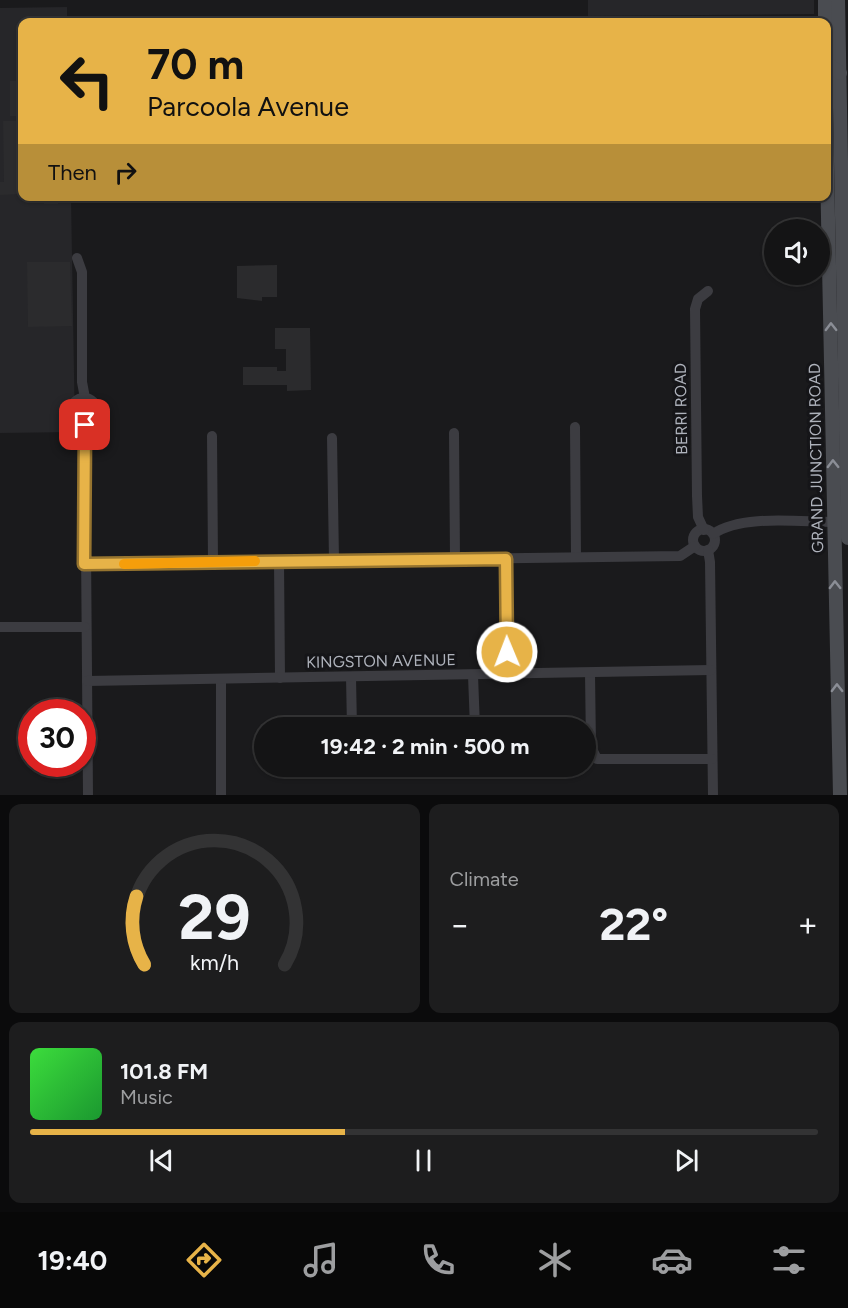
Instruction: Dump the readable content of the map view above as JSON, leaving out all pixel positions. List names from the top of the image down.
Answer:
{
  "streets": {
    "main road": ["GRAND JUNCTION ROAD"],
    "street": ["BERRI ROAD", "KINGSTON AVENUE"]
  },
  "page": {
    "turn": ["70 m", "Parcoola Avenue"],
    "then": "Then",
    "limit": "30",
    "trip": "19:42 · 2 min · 500 m",
    "tile": "Climate",
    "heat": ["−", "22°", "+"],
    "song": ["101.8 FM", "Music"],
    "tabs": "19:40",
    "gauge": ["29", "km/h"]
  }
}
